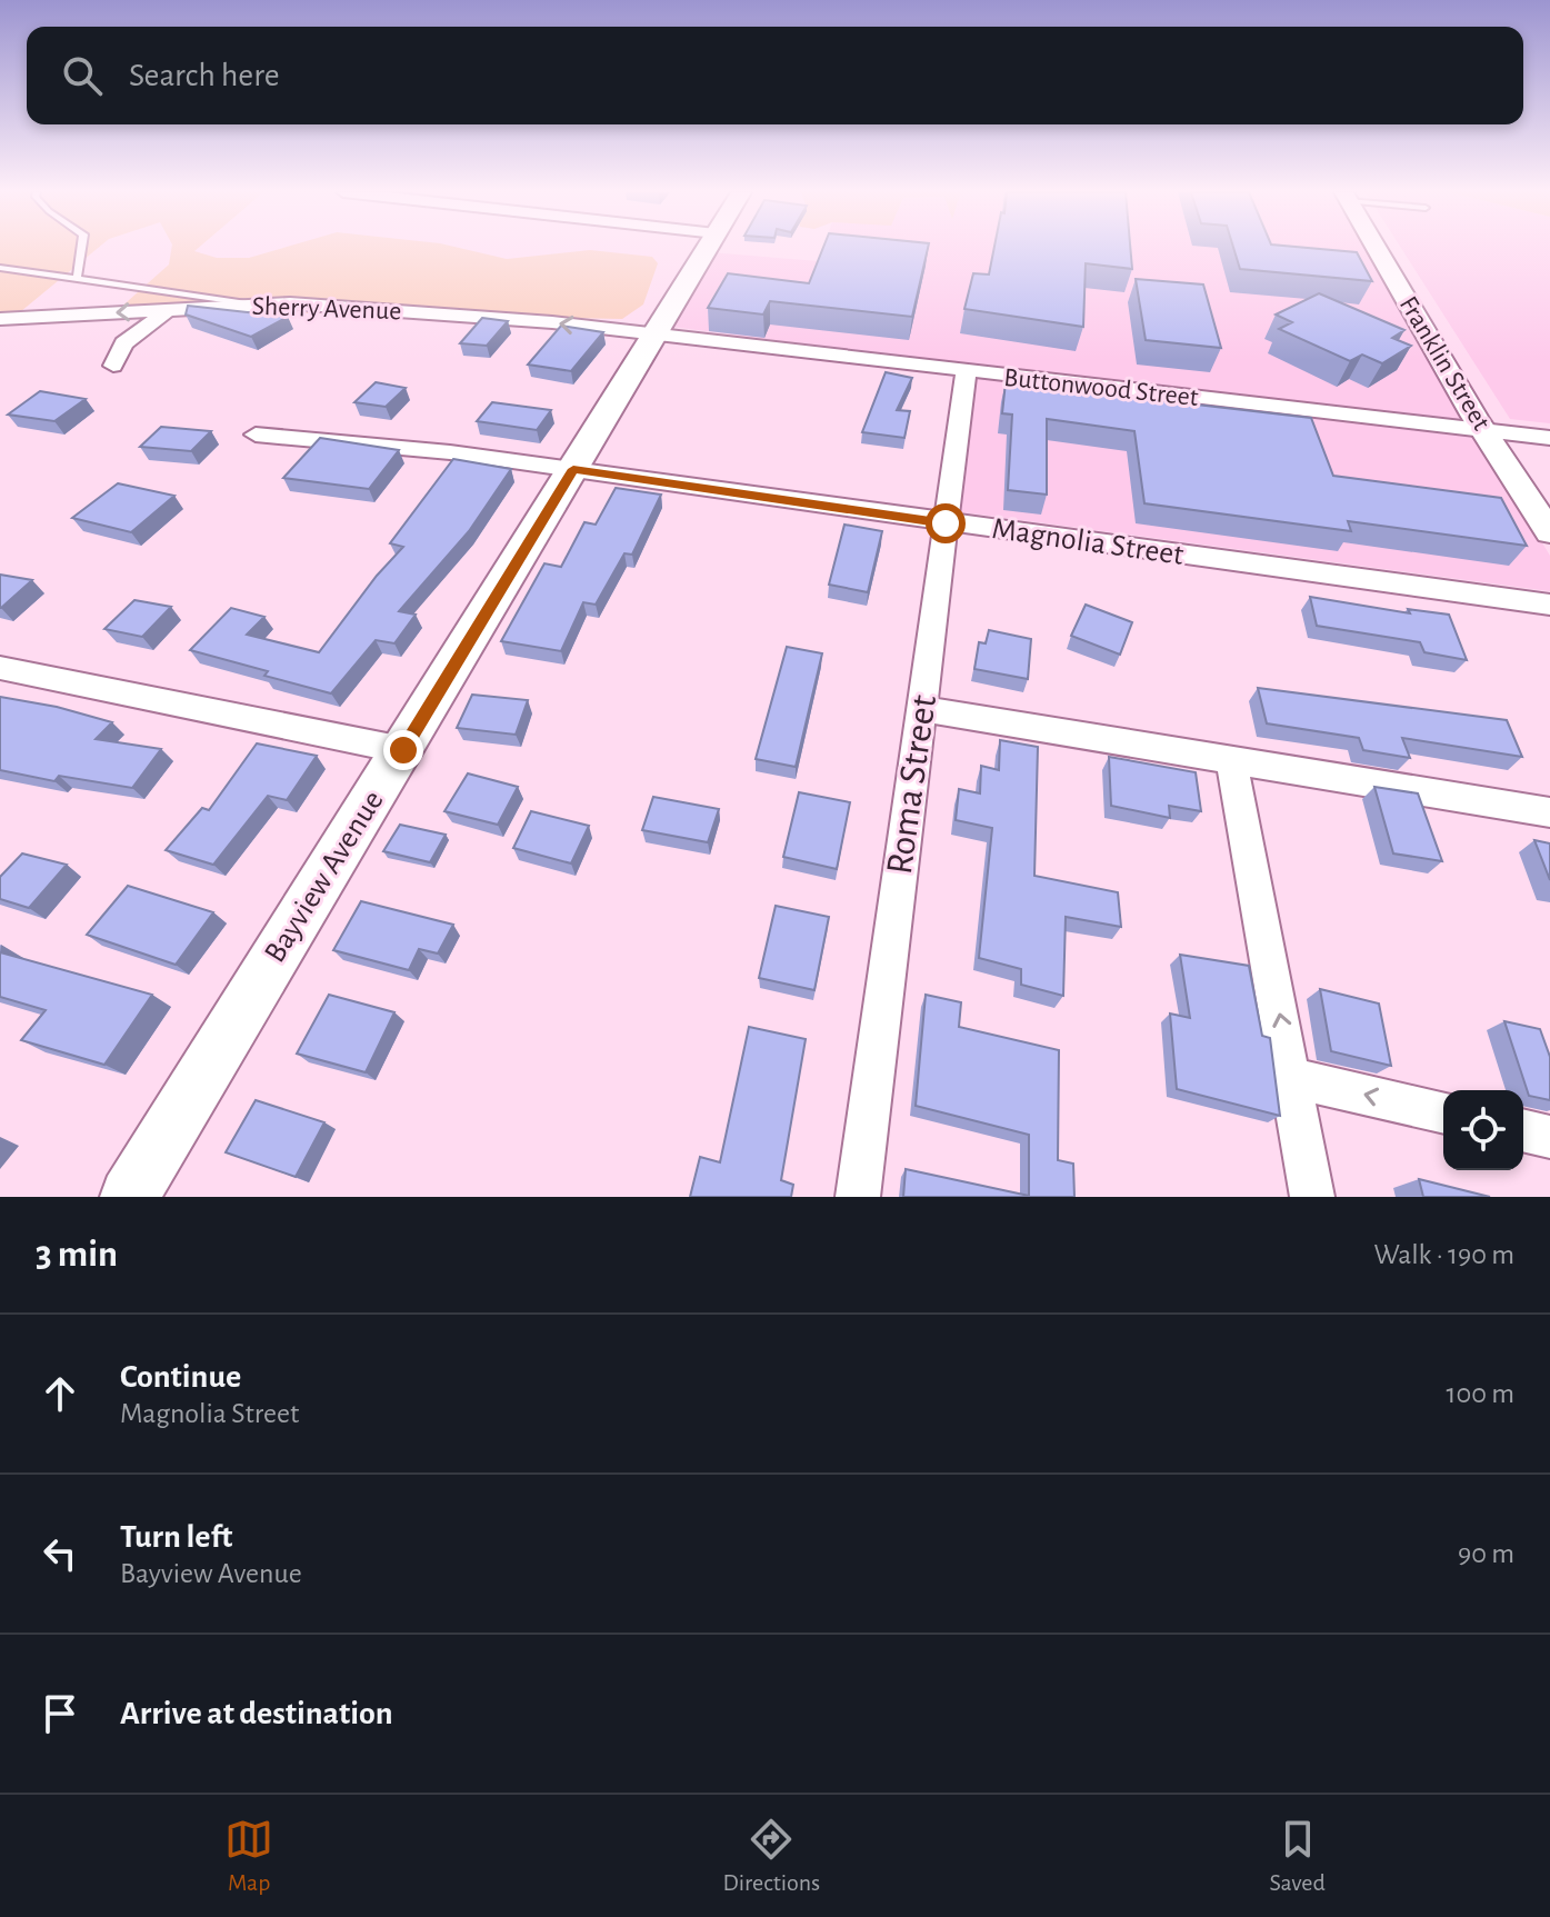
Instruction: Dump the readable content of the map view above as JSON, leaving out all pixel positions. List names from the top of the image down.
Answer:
{
  "streets": {
    "main road": ["Bayview Avenue"],
    "street": [
      "Sherry Avenue",
      "Franklin Street",
      "Buttonwood Street",
      "Magnolia Street",
      "Roma Street"
    ]
  },
  "crossings": [
    ["Sherry Avenue", "Buttonwood Street"],
    ["Sherry Avenue", "Bayview Avenue"],
    ["Franklin Street", "Buttonwood Street"],
    ["Buttonwood Street", "Roma Street"],
    ["Buttonwood Street", "Bayview Avenue"],
    ["Magnolia Street", "Roma Street"],
    ["Magnolia Street", "Bayview Avenue"]
  ],
  "one_way": ["Sherry Avenue"],
  "page": {
    "search": "Search here",
    "heading": ["3 min", "Walk · 190 m"],
    "list": [
      ["Continue", "Magnolia Street", "100 m"],
      ["Turn left", "Bayview Avenue", "90 m"],
      "Arrive at destination"
    ],
    "nav": ["Map", "Directions", "Saved"]
  }
}
